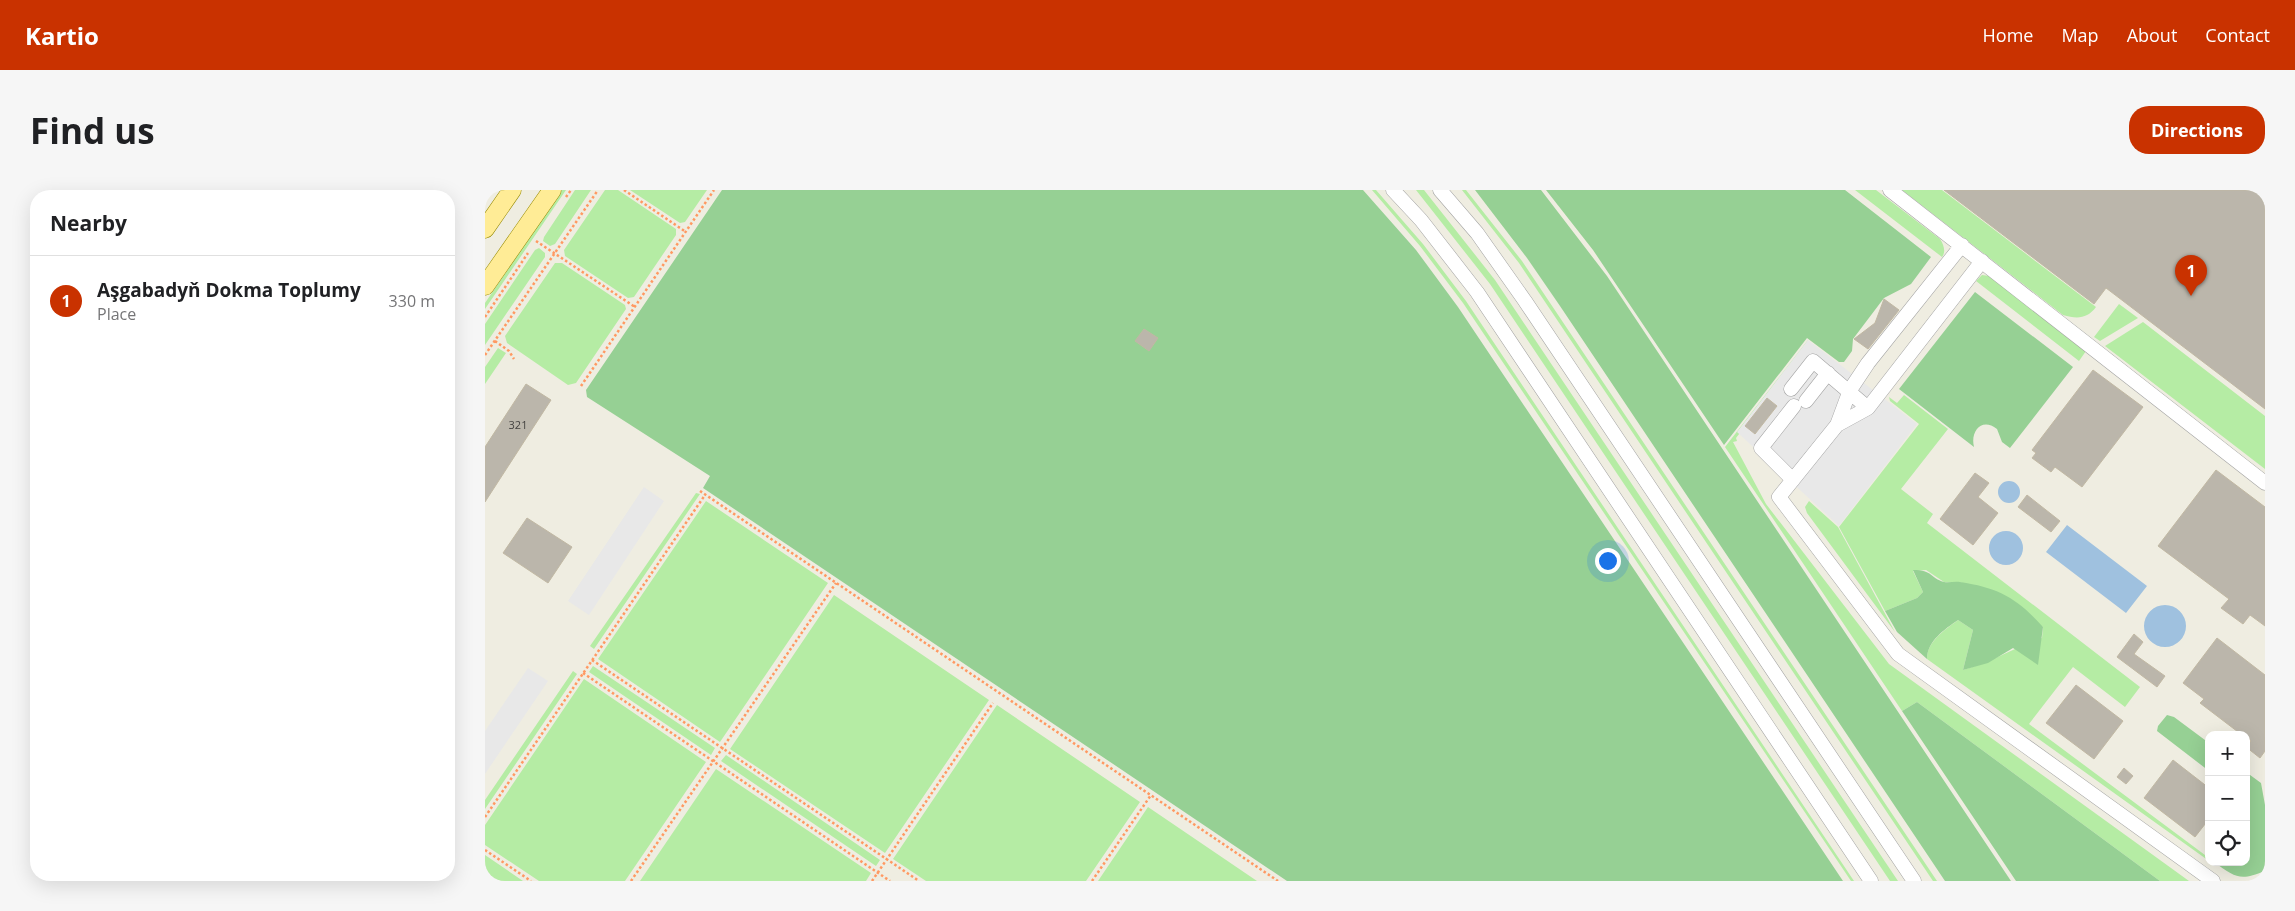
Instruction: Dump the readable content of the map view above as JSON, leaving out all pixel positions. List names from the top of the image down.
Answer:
{
  "house_numbers": ["321"],
  "page": {
    "header": "Kartio",
    "nav": [
      "Home",
      "Map",
      "About",
      "Contact"
    ],
    "buttons": "Directions",
    "title": "Find us",
    "heading": "Nearby",
    "list": [
      {
        "mark": "1",
        "name": "Aşgabadyň Dokma Toplumy",
        "note": "Place",
        "value": "330 m"
      }
    ],
    "pins": "1",
    "map_buttons": ["+", "−"]
  }
}
